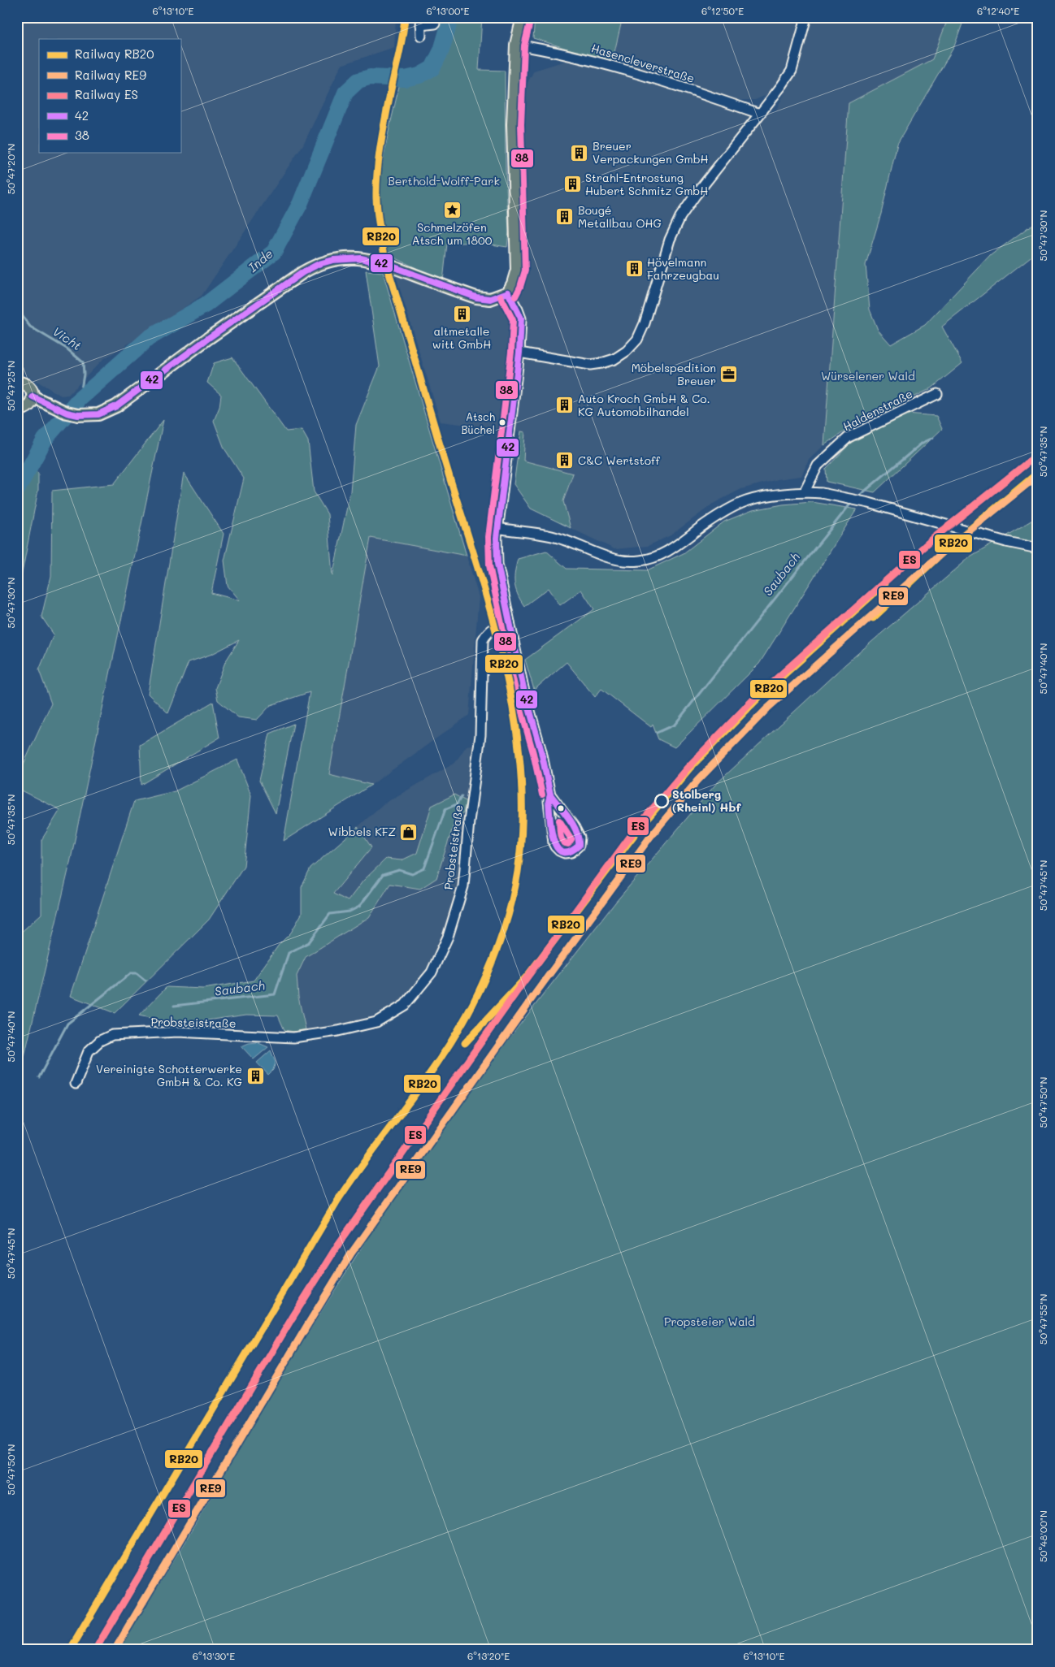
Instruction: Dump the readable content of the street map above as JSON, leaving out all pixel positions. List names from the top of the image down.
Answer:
{
  "streets": {
    "street": ["Hasencleverstraße", "Haldenstraße", "Probsteistraße"]
  },
  "water": ["Inde", "Vicht", "Saubach"],
  "parks": ["Berthold-Wolff-Park", "Würselener Wald", "Propsteier Wald"],
  "places": {
    "building": [
      "Breuer Verpackungen GmbH",
      "Strahl-Entrostung Hubert Schmitz GmbH",
      "Bougé Metallbau OHG",
      "Hövelmann Fahrzeugbau",
      "altmetalle witt GmbH",
      "Auto Kroch GmbH & Co. KG Automobilhandel",
      "C&C Wertstoff",
      "Vereinigte Schotterwerke GmbH & Co. KG"
    ],
    "place": ["Schmelzöfen Atsch um 1800"],
    "office": ["Möbelspedition Breuer"],
    "other": ["Atsch Büchel", "Stolberg (Rheinl) Hbf"],
    "shop": ["Wibbels KFZ"]
  },
  "lines": [
    "rail line RB20",
    "transit line 38",
    "transit line 42",
    "rail line ES",
    "rail line RE9"
  ],
  "legend": [
    "Railway RB20",
    "Railway RE9",
    "Railway ES",
    "42",
    "38"
  ],
  "coordinates": [
    "6°13'10\"E",
    "6°13'00\"E",
    "6°12'50\"E",
    "6°12'40\"E",
    "50°47'20\"N",
    "50°47'30\"N",
    "50°47'25\"N",
    "50°47'35\"N",
    "50°47'40\"N",
    "50°47'45\"N",
    "50°47'50\"N",
    "50°47'55\"N",
    "50°48'00\"N",
    "6°13'30\"E",
    "6°13'20\"E"
  ]
}
